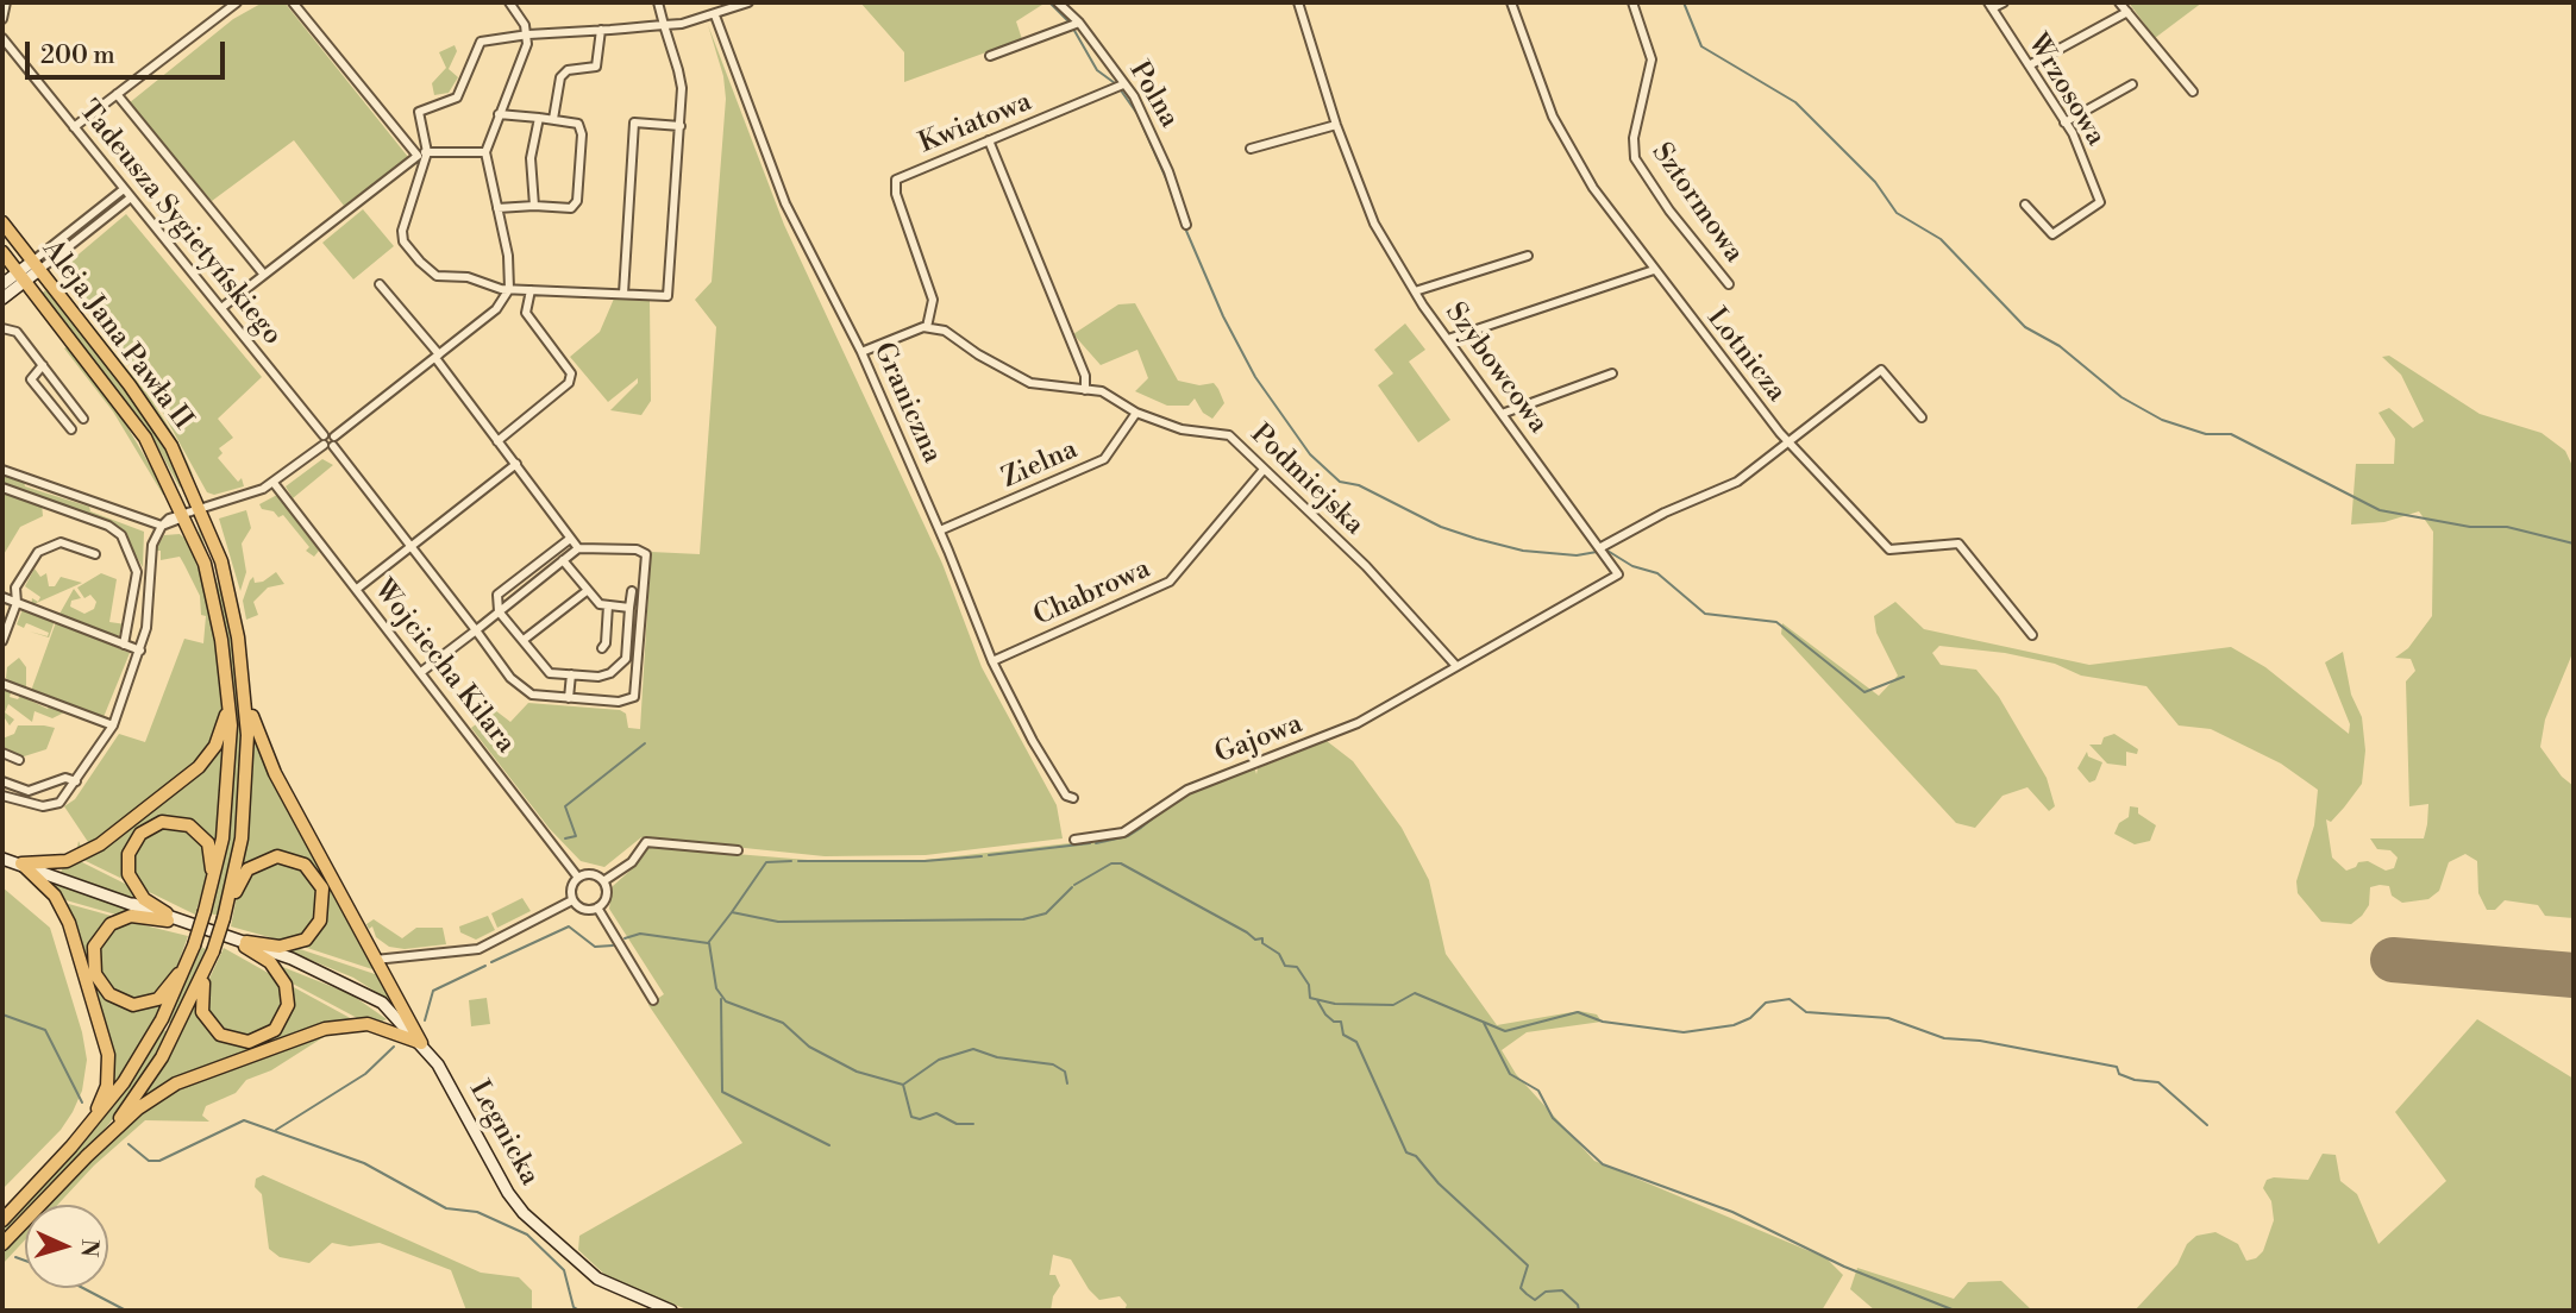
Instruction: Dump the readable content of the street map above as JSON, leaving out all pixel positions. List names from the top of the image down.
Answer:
{
  "streets": {
    "main road": ["Aleja Jana Pawła II", "Legnicka"],
    "street": [
      "Wrzosowa",
      "Polna",
      "Kwiatowa",
      "Sztormowa",
      "Tadeusza Sygietyńskiego",
      "Lotnicza",
      "Szybowcowa",
      "Graniczna",
      "Zielna",
      "Podmiejska",
      "Chabrowa",
      "Wojciecha Kilara",
      "Gajowa"
    ]
  },
  "crossings": [
    ["Polna", "Kwiatowa"],
    ["Kwiatowa", "Podmiejska"],
    ["Szybowcowa", "Podmiejska"],
    ["Szybowcowa", "Gajowa"],
    ["Graniczna", "Zielna"],
    ["Graniczna", "Chabrowa"],
    ["Zielna", "Podmiejska"],
    ["Podmiejska", "Chabrowa"],
    ["Podmiejska", "Gajowa"]
  ],
  "scale_bar": "200 m",
  "north": "right"
}
